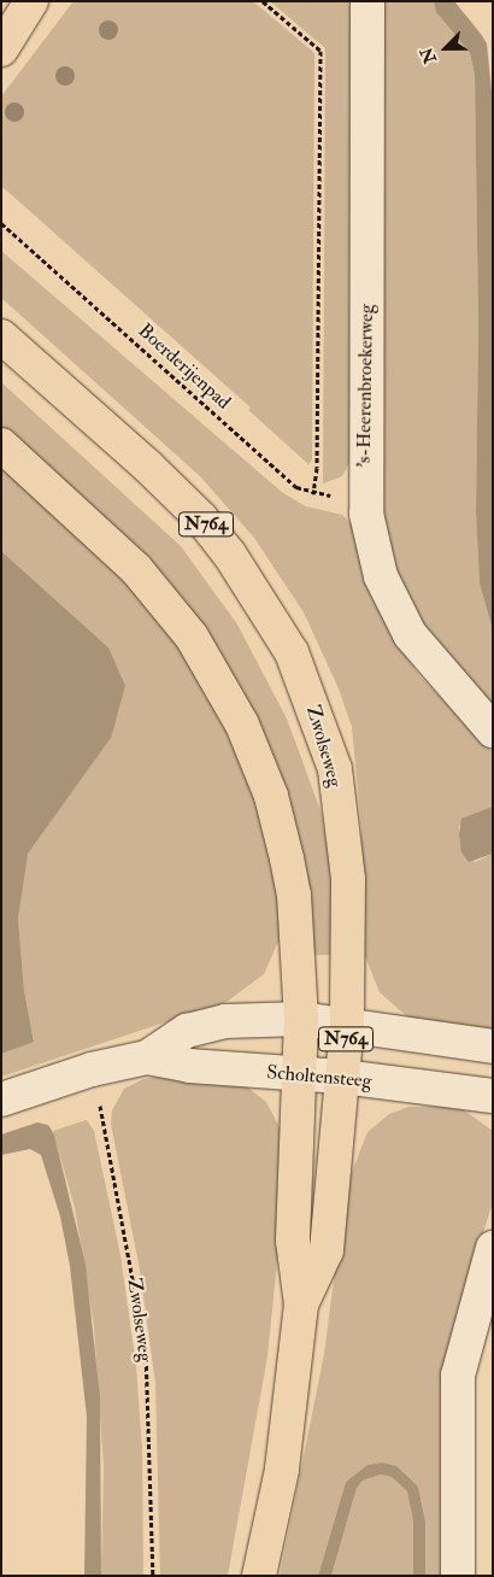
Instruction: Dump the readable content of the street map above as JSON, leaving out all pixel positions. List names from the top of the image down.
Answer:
{
  "streets": {
    "main road": ["N764", "Zwolseweg"],
    "street": ["'s-Heerenbroekerweg", "Scholtensteeg"],
    "path": ["Boerderijenpad"]
  },
  "crossings": [
    ["Boerderijenpad", "'s-Heerenbroekerweg"],
    ["Zwolseweg", "Scholtensteeg"]
  ],
  "north": "bottom left"
}
